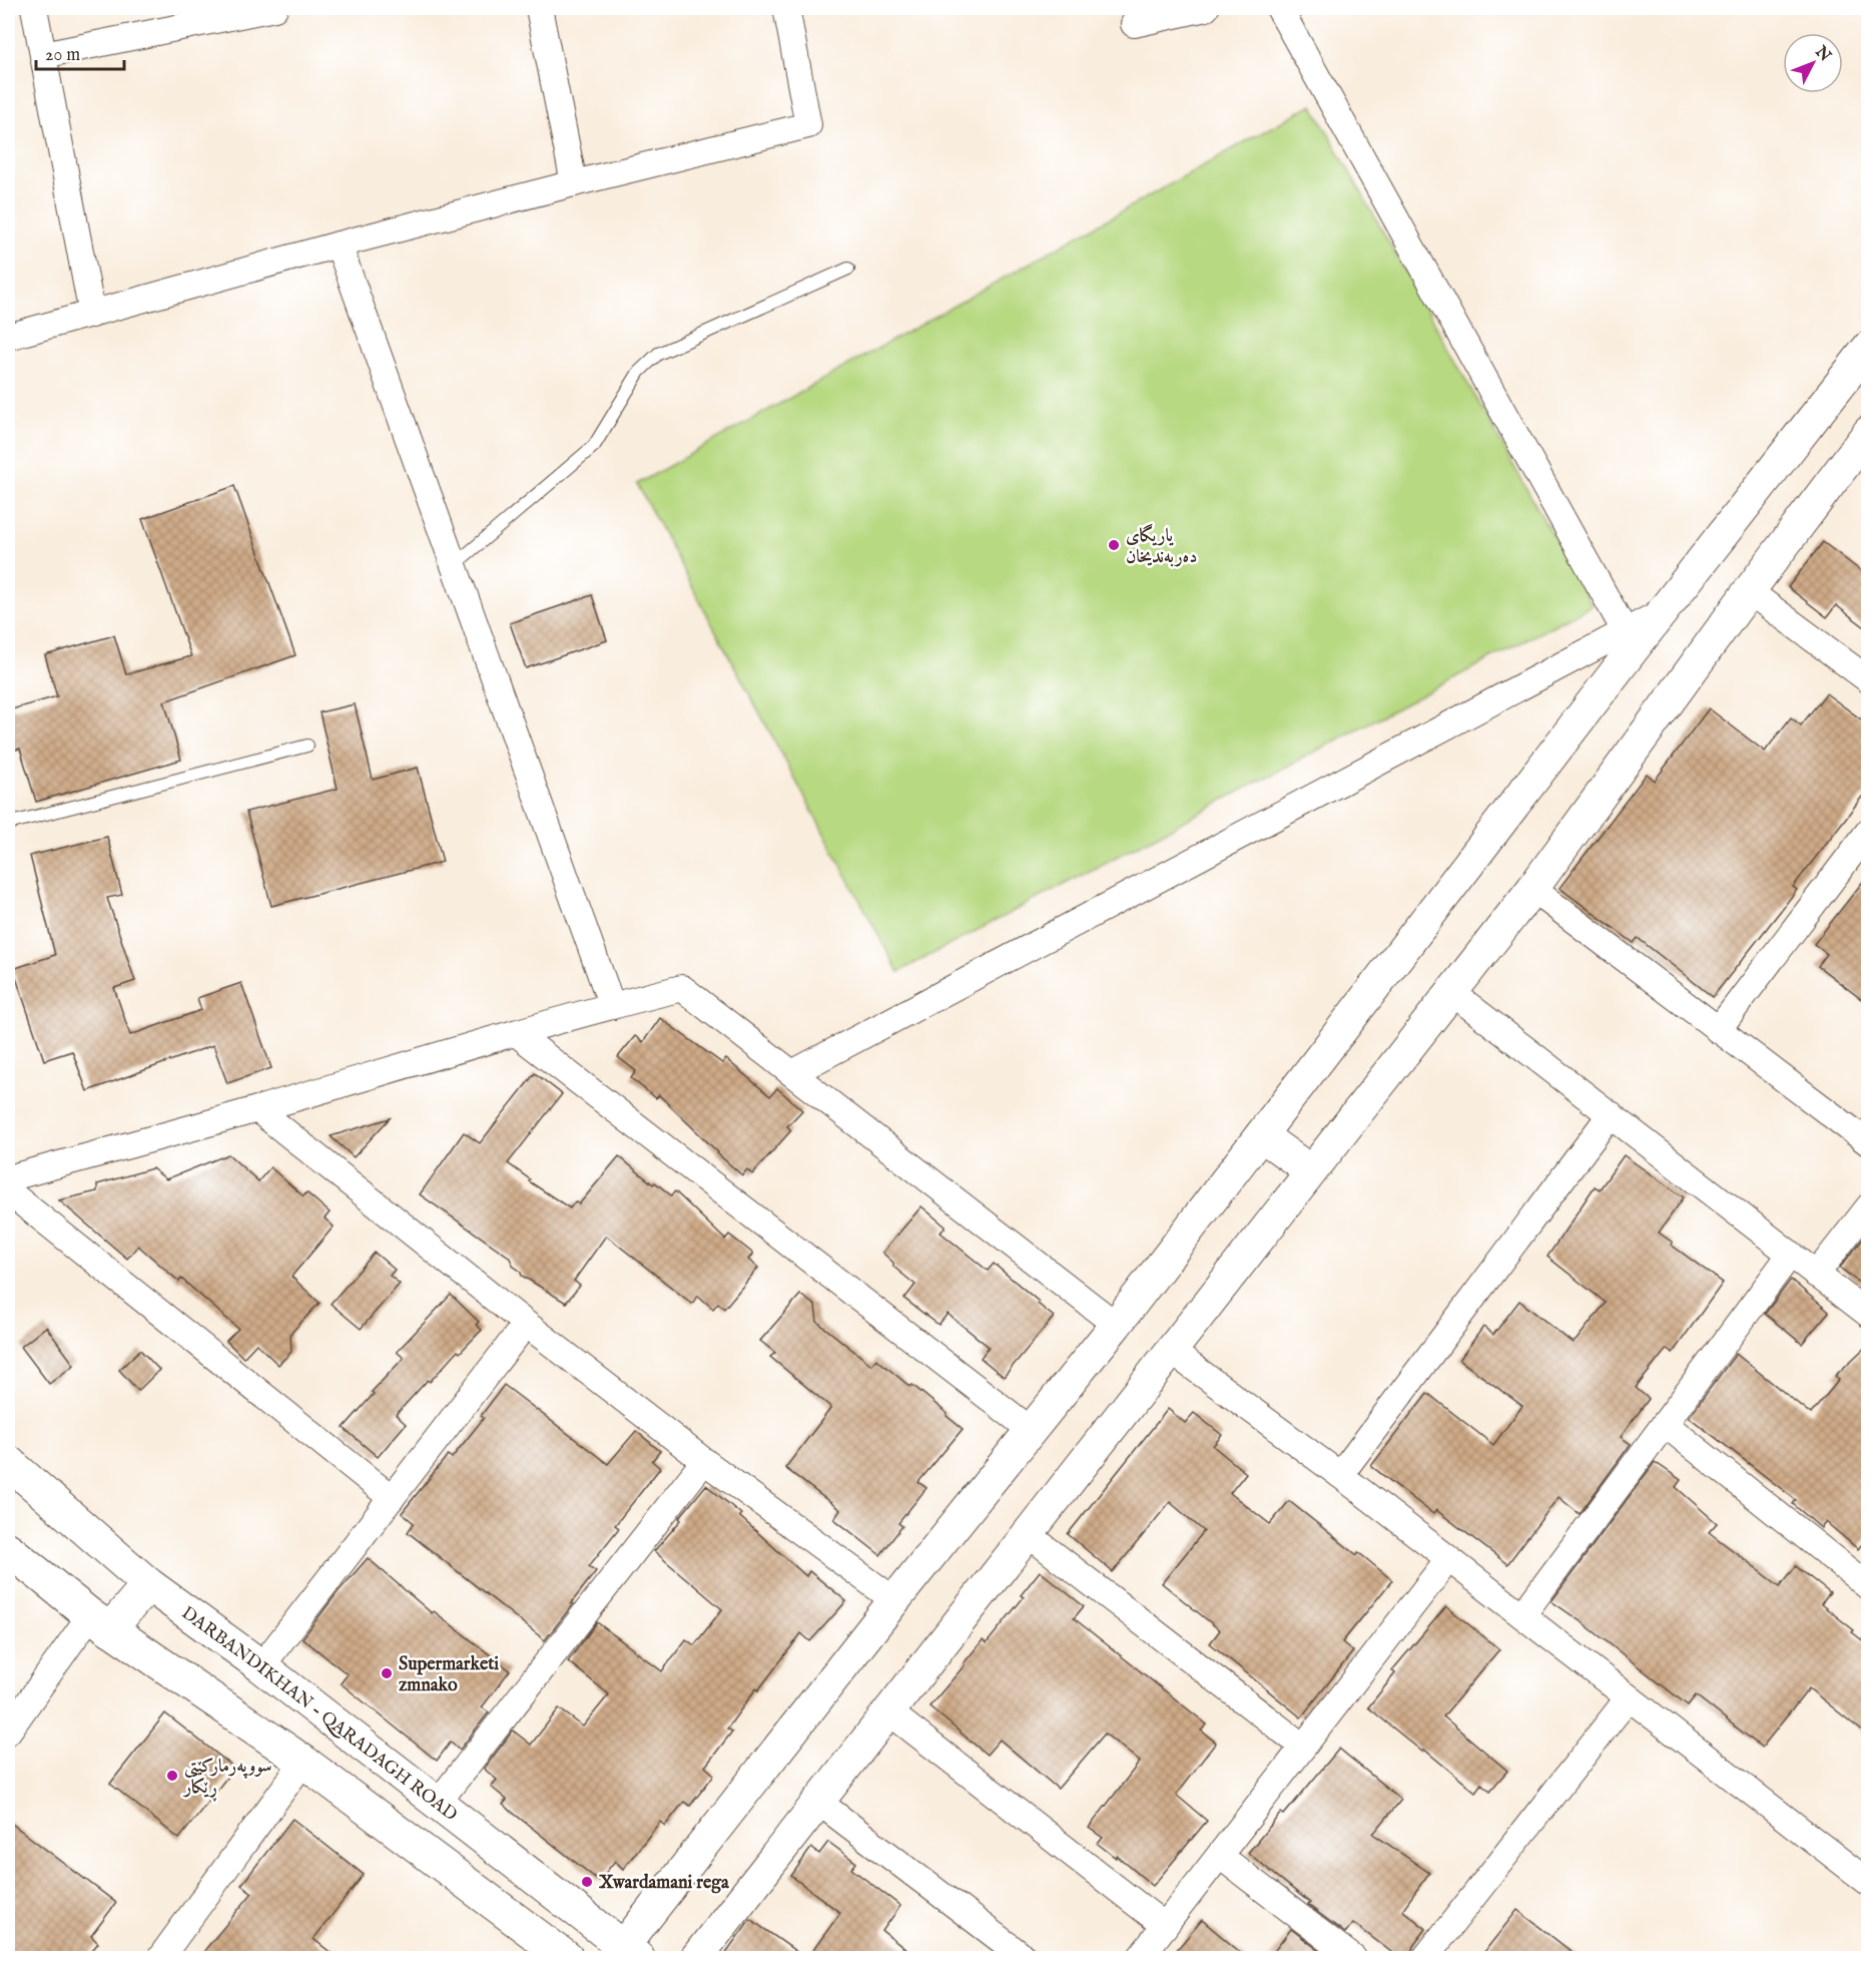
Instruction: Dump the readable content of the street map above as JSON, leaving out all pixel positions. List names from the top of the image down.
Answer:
{
  "streets": {
    "main road": ["DARBANDIKHAN - QARADAGH ROAD"]
  },
  "places": [
    "یاریگاى ده‌ربه‌ندیخان",
    "Supermarketi zmnako",
    "سووپەرمارکێتی ڕێکار",
    "Xwardamani rega"
  ],
  "scale_bar": "20 m",
  "north": "top right"
}
